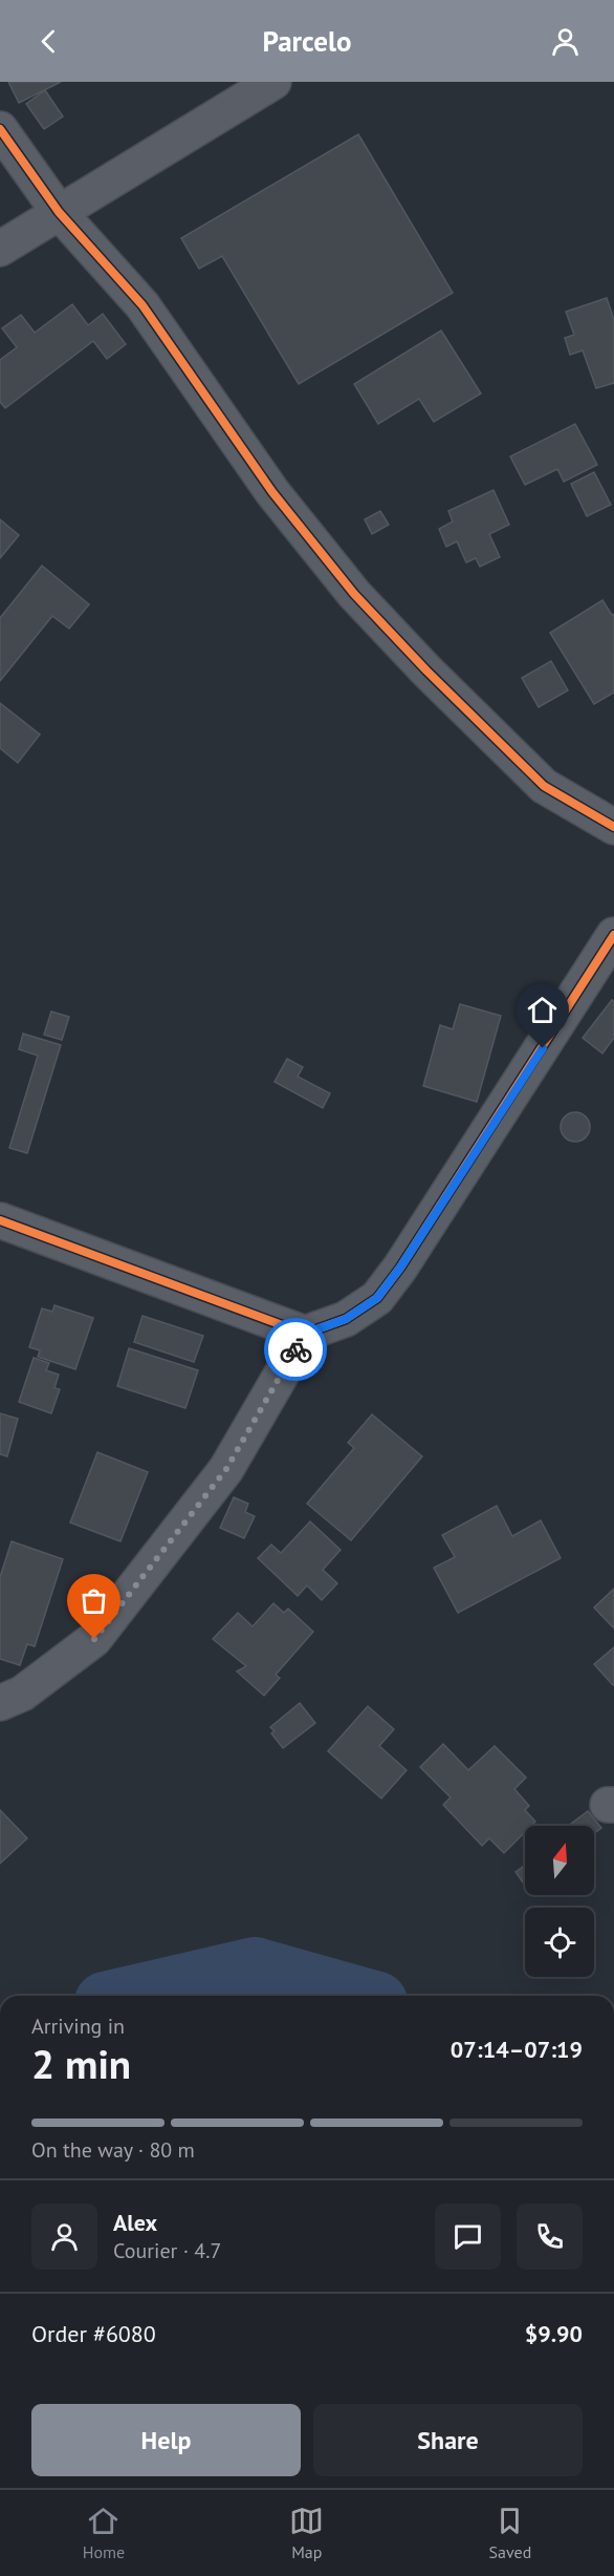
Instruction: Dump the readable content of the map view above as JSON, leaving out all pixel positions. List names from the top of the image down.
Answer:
{
  "north": "top",
  "page": {
    "header": "Parcelo",
    "heading": ["2 min", "Arriving in", "07:14–07:19"],
    "panel": [
      "Alex",
      "Courier · 4.7",
      "Order #6080",
      "$9.90"
    ],
    "bar": "On the way · 80 m",
    "buttons": ["Help", "Share"],
    "tabs": ["Home", "Map", "Saved"]
  }
}
